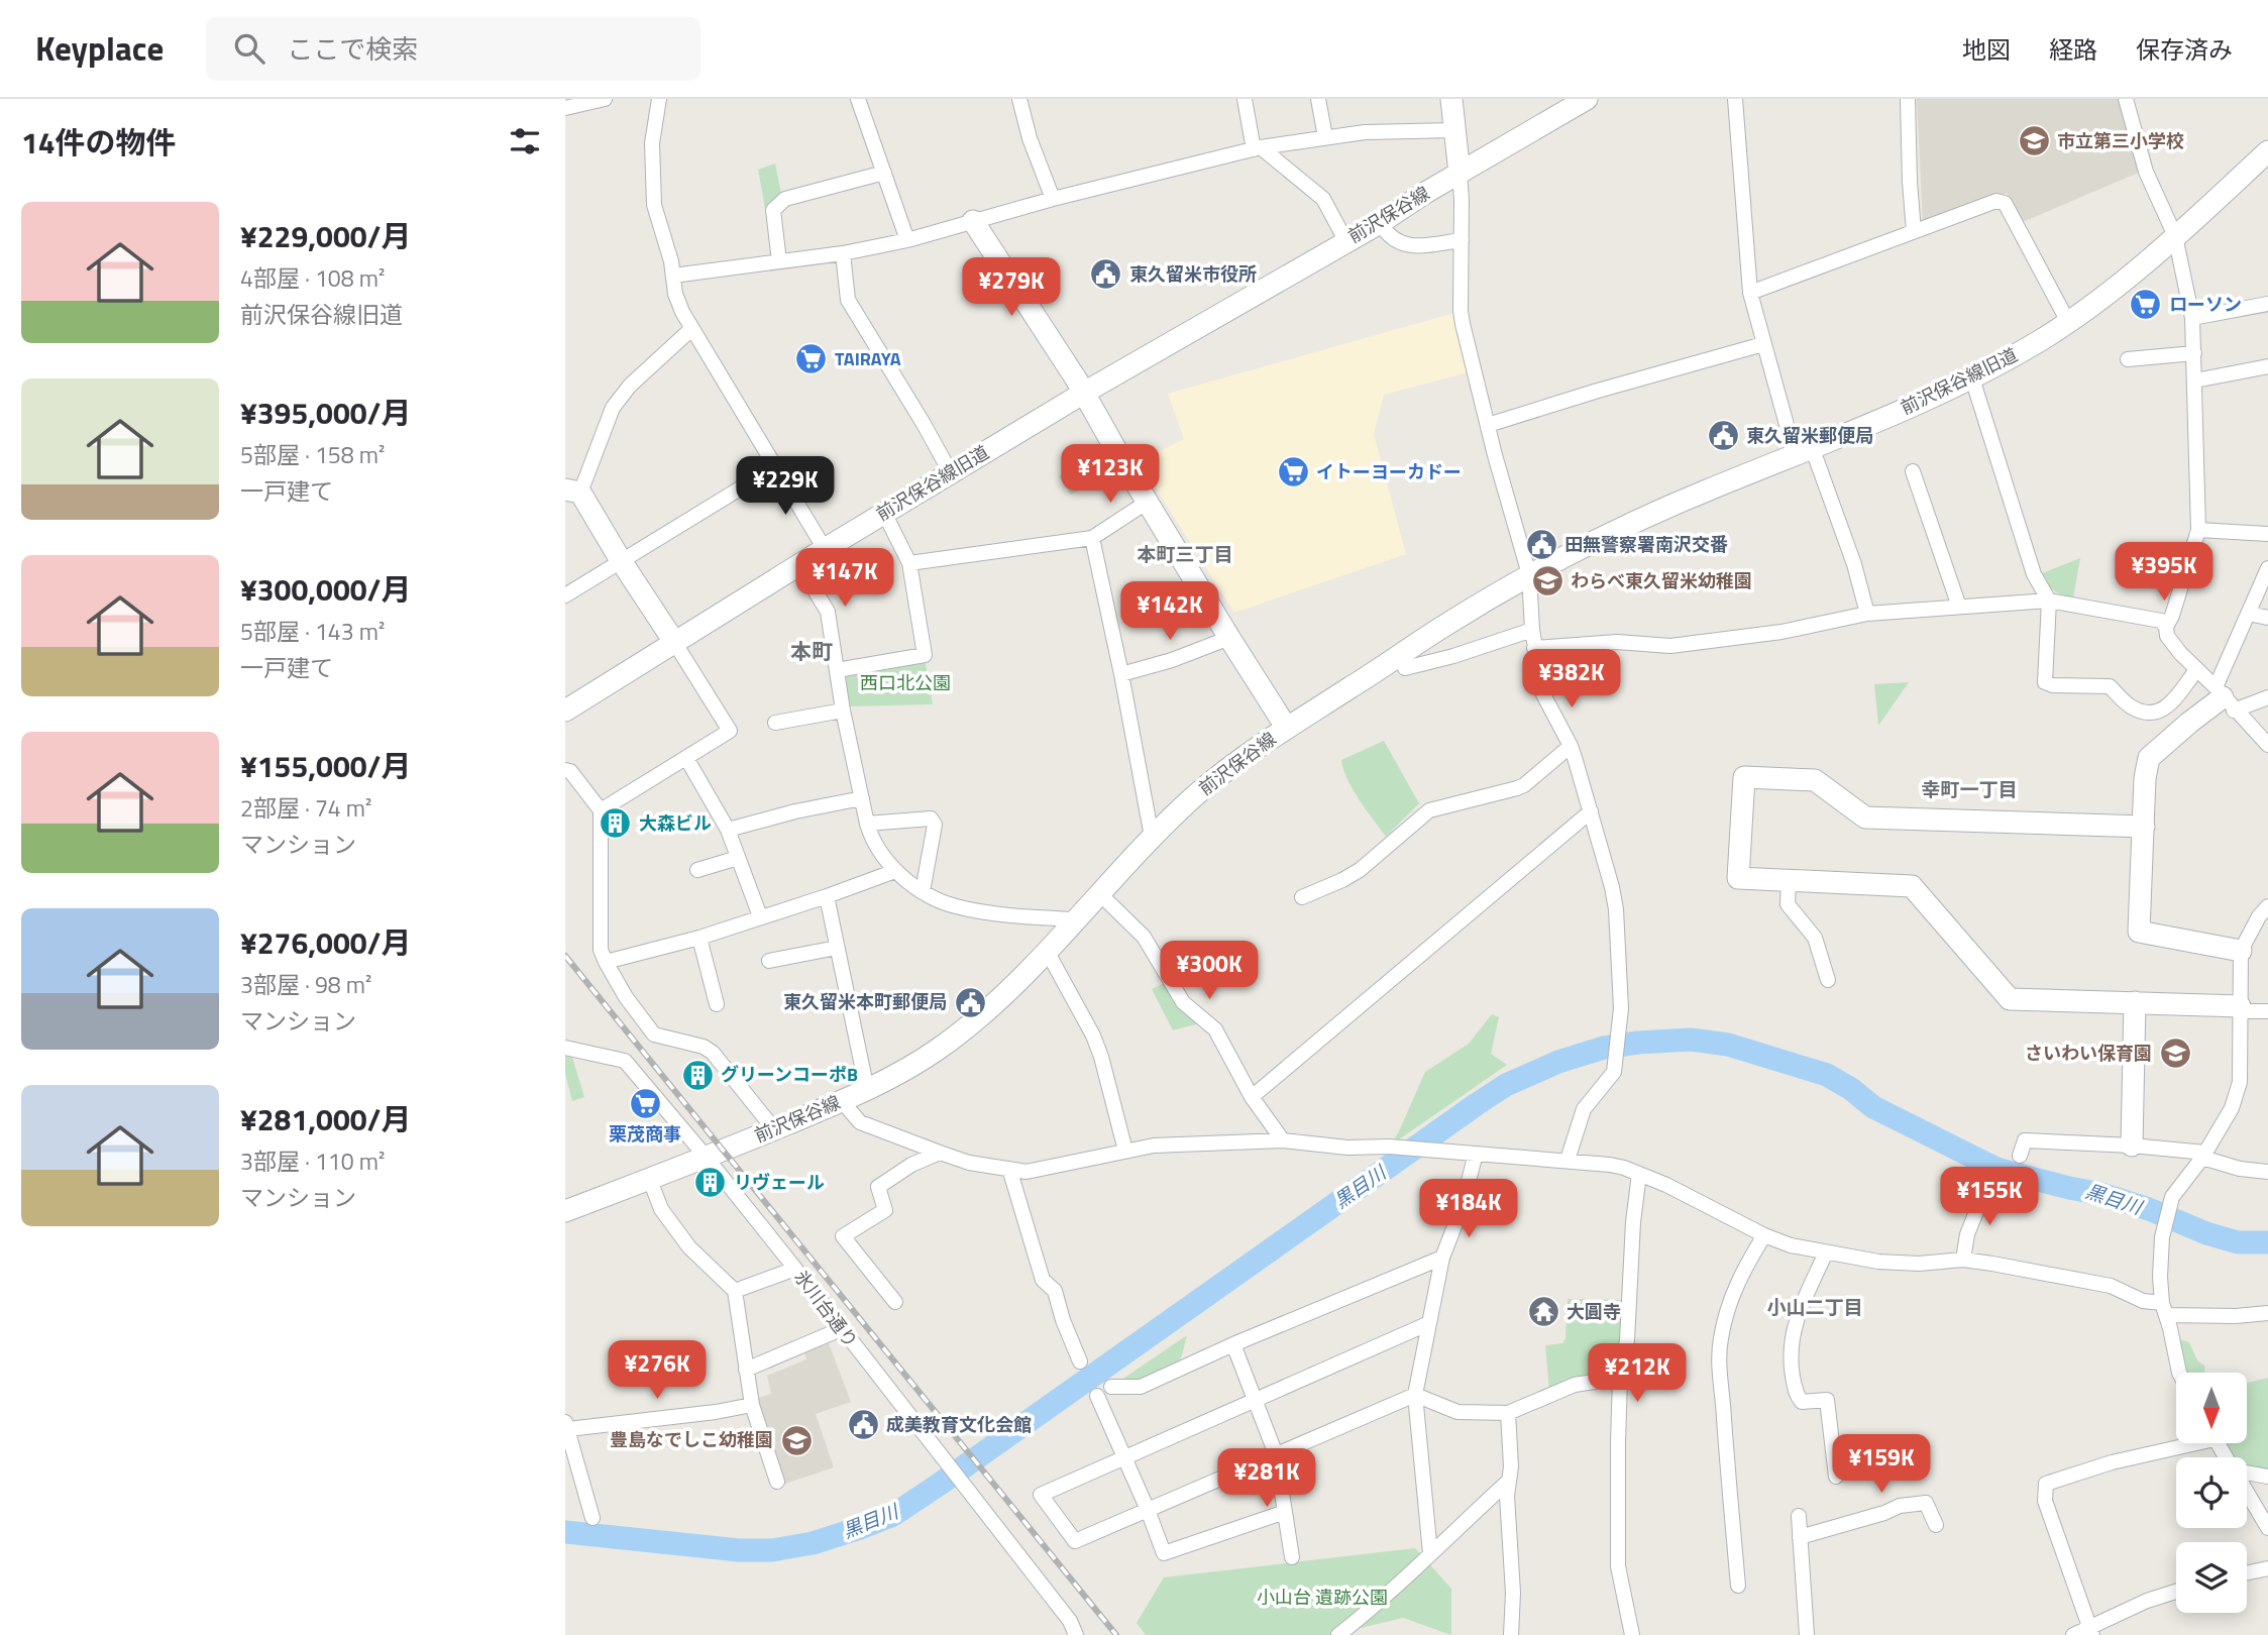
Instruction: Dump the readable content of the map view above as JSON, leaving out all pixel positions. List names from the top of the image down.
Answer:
{
  "streets": {
    "street": ["前沢保谷線", "前沢保谷線旧道", "氷川台通り"]
  },
  "crossings": [
    ["前沢保谷線", "前沢保谷線旧道"],
    ["前沢保谷線", "氷川台通り"]
  ],
  "districts": [
    "本町三丁目",
    "本町",
    "幸町一丁目",
    "小山二丁目"
  ],
  "water": ["黒目川"],
  "parks": ["西口北公園", "小山台 遺跡公園"],
  "places": {
    "school or university": [
      "市立第三小学校",
      "わらべ東久留米幼稚園",
      "さいわい保育園",
      "豊島なでしこ幼稚園"
    ],
    "public building": [
      "東久留米市役所",
      "東久留米郵便局",
      "田無警察署南沢交番",
      "東久留米本町郵便局",
      "成美教育文化会館"
    ],
    "supermarket": [
      "ローソン",
      "TAIRAYA",
      "イトーヨーカドー",
      "栗茂商事"
    ],
    "building": ["大森ビル", "グリーンコーポB", "リヴェール"],
    "temple": ["大圓寺"]
  },
  "north": "bottom",
  "page": {
    "header": "Keyplace",
    "search": "ここで検索",
    "nav": ["地図", "経路", "保存済み"],
    "heading": "14件の物件",
    "list": [
      {
        "name": "¥229,000/月",
        "note": "4部屋 · 108 m² · 前沢保谷線旧道"
      },
      {
        "name": "¥395,000/月",
        "note": "5部屋 · 158 m² · 一戸建て"
      },
      {
        "name": "¥300,000/月",
        "note": "5部屋 · 143 m² · 一戸建て"
      },
      {
        "name": "¥155,000/月",
        "note": "2部屋 · 74 m² · マンション"
      },
      {
        "name": "¥276,000/月",
        "note": "3部屋 · 98 m² · マンション"
      },
      {
        "name": "¥281,000/月",
        "note": "3部屋 · 110 m² · マンション"
      }
    ],
    "price": [
      "¥279K",
      "¥123K",
      "¥229K",
      "¥395K",
      "¥147K",
      "¥142K",
      "¥382K",
      "¥300K",
      "¥155K",
      "¥184K",
      "¥276K",
      "¥212K",
      "¥159K",
      "¥281K"
    ]
  }
}
